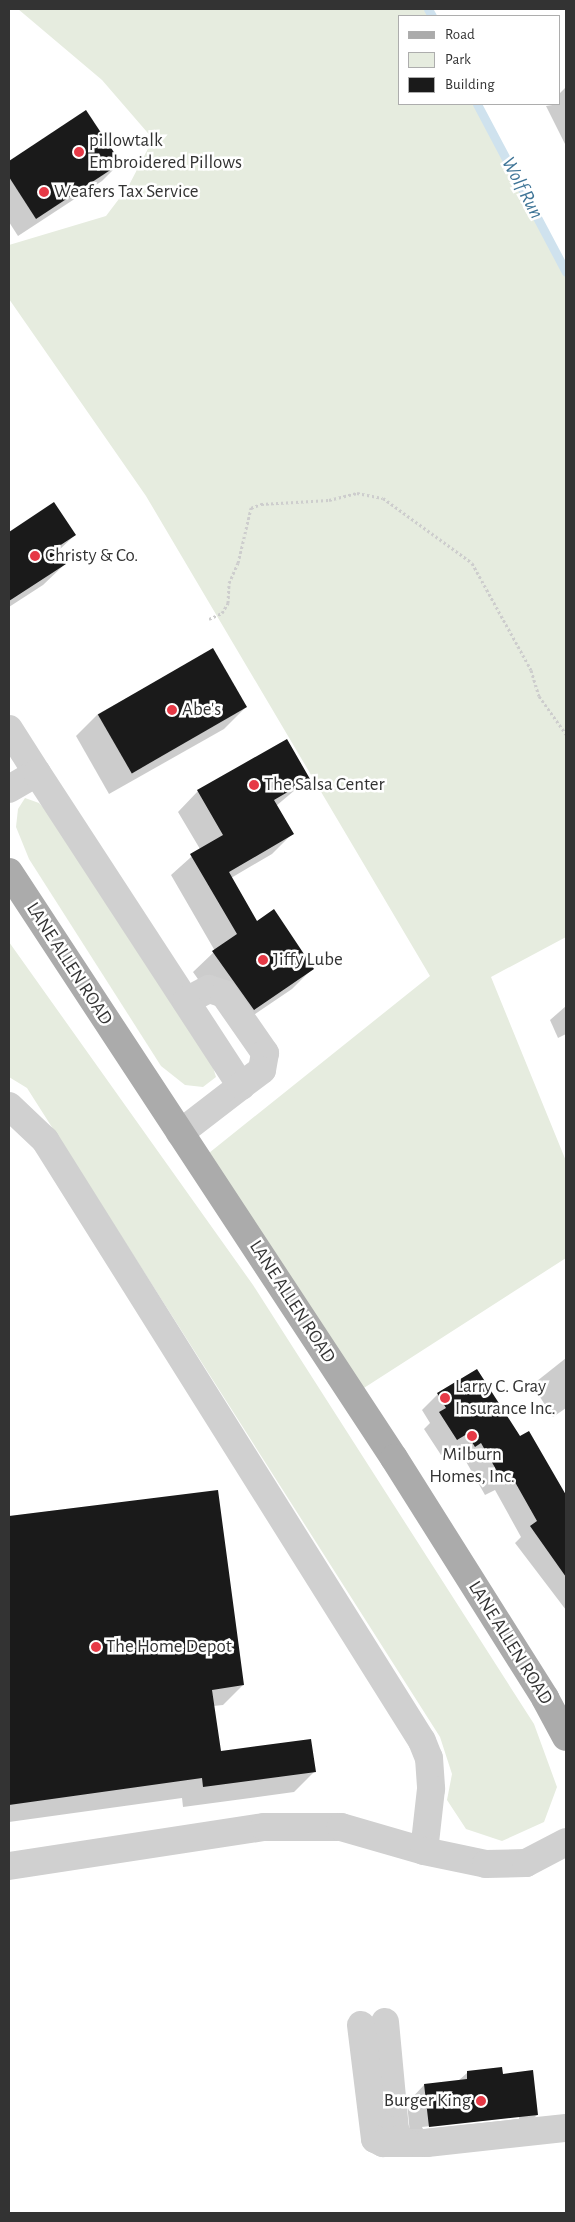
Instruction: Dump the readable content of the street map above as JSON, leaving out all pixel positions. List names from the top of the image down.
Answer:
{
  "streets": {
    "main road": ["LANE ALLEN ROAD"]
  },
  "water": ["Wolf Run"],
  "places": [
    "pillowtalk Embroidered Pillows",
    "Weafers Tax Service",
    "Christy & Co.",
    "Abe's",
    "The Salsa Center",
    "Jiffy Lube",
    "Larry C. Gray Insurance Inc.",
    "Milburn Homes, Inc.",
    "The Home Depot",
    "Burger King"
  ],
  "legend": ["Road", "Park", "Building"]
}
